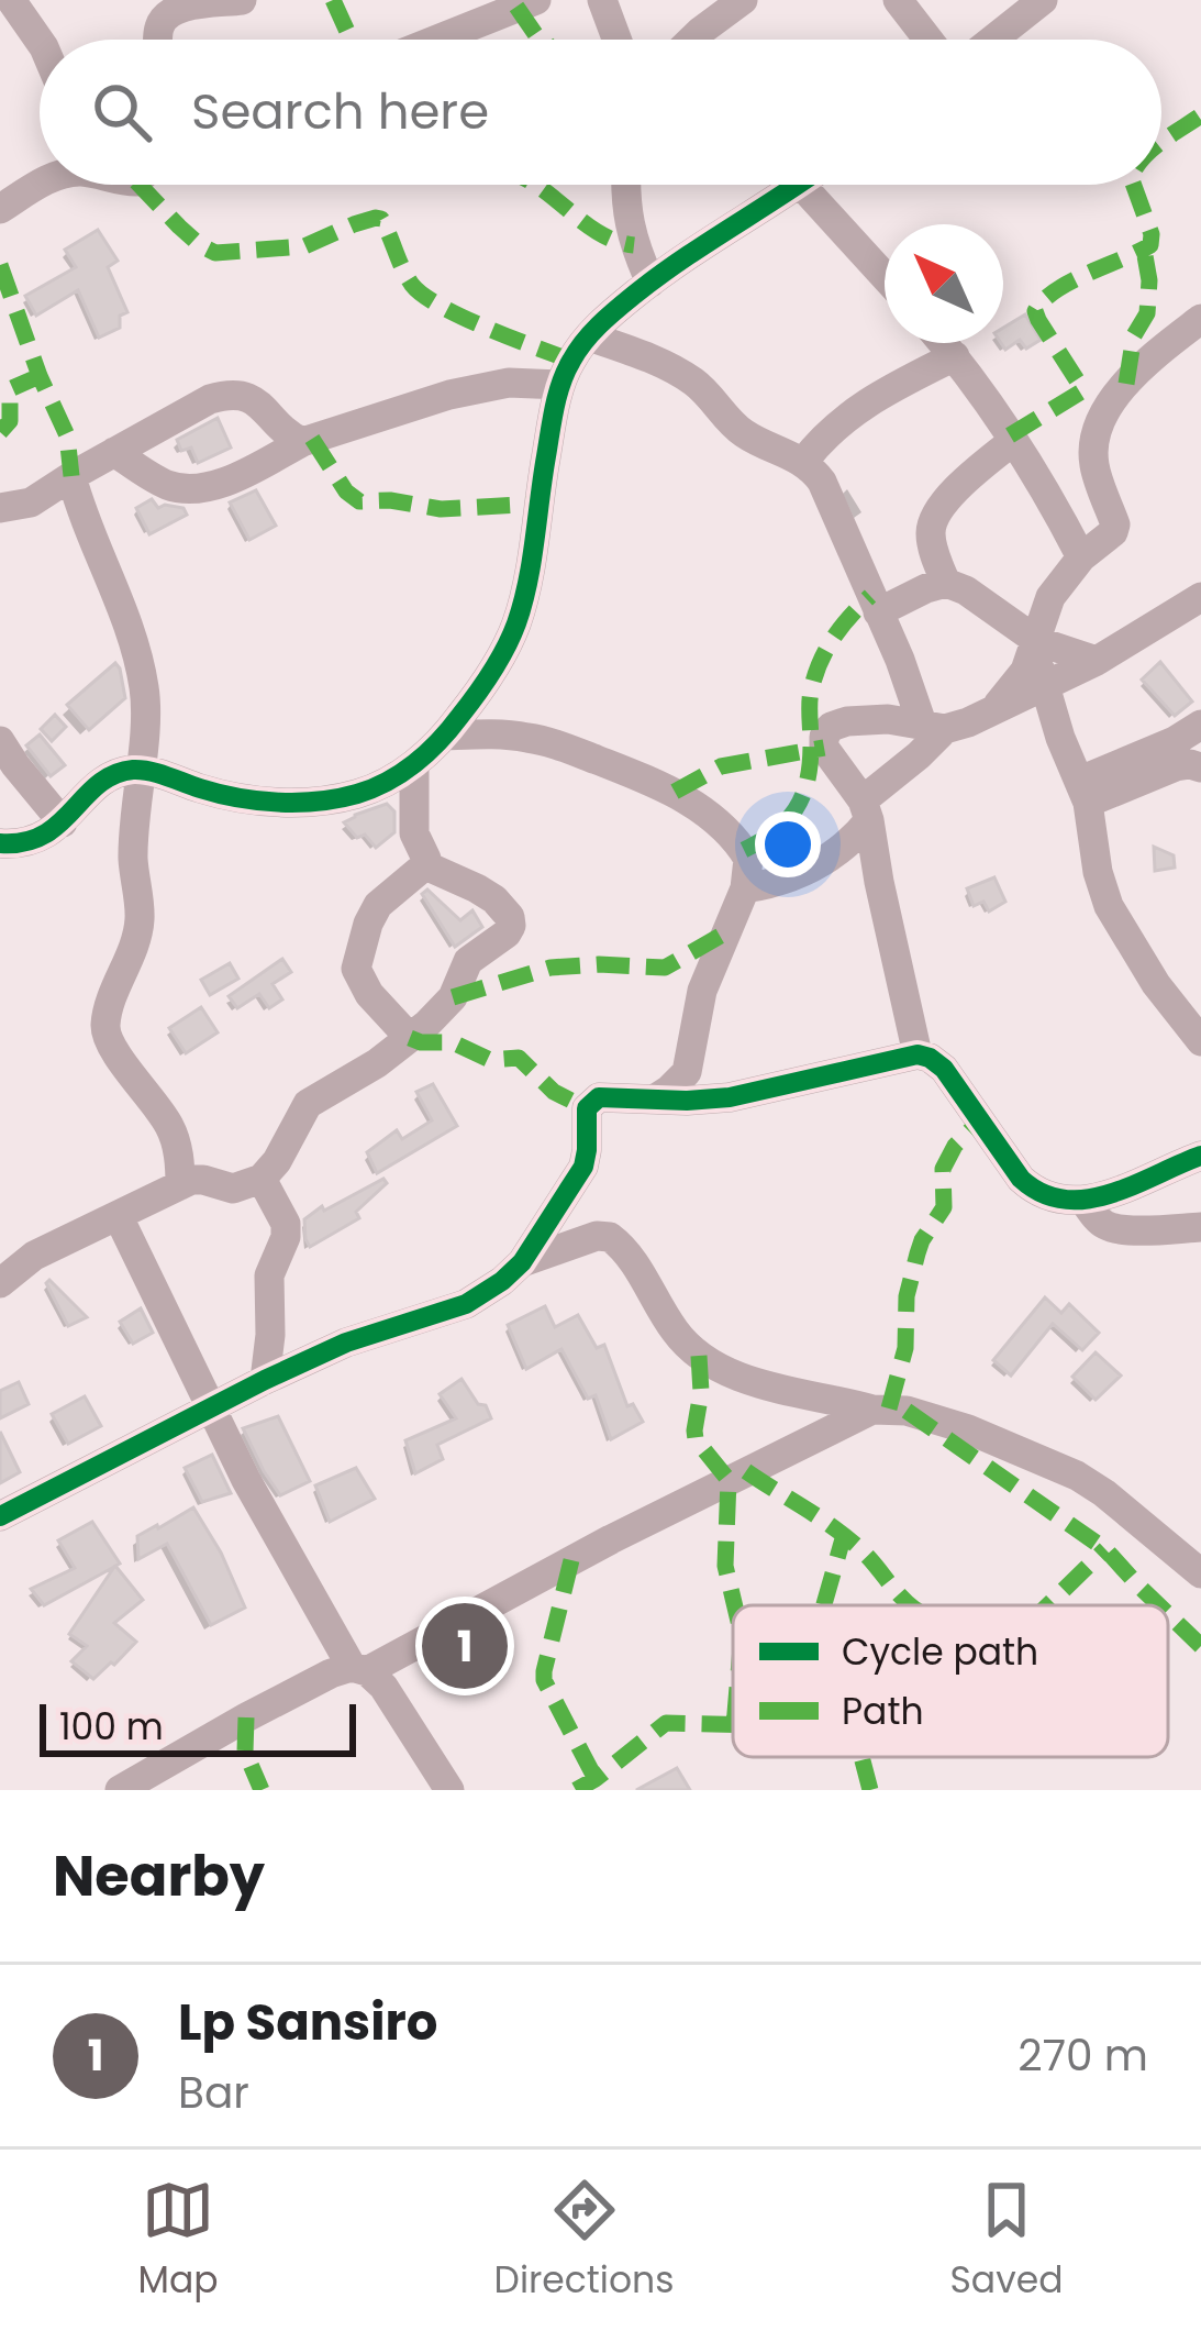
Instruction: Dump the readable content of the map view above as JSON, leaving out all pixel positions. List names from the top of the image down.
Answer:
{
  "legend": ["Cycle path", "Path"],
  "scale_bar": "100 m",
  "north": "top left",
  "page": {
    "search": "Search here",
    "pins": "1",
    "scale": "100 m",
    "heading": "Nearby",
    "list": [
      {
        "mark": "1",
        "name": "Lp Sansiro",
        "note": "Bar",
        "value": "270 m"
      }
    ],
    "nav": ["Map", "Directions", "Saved"]
  }
}
